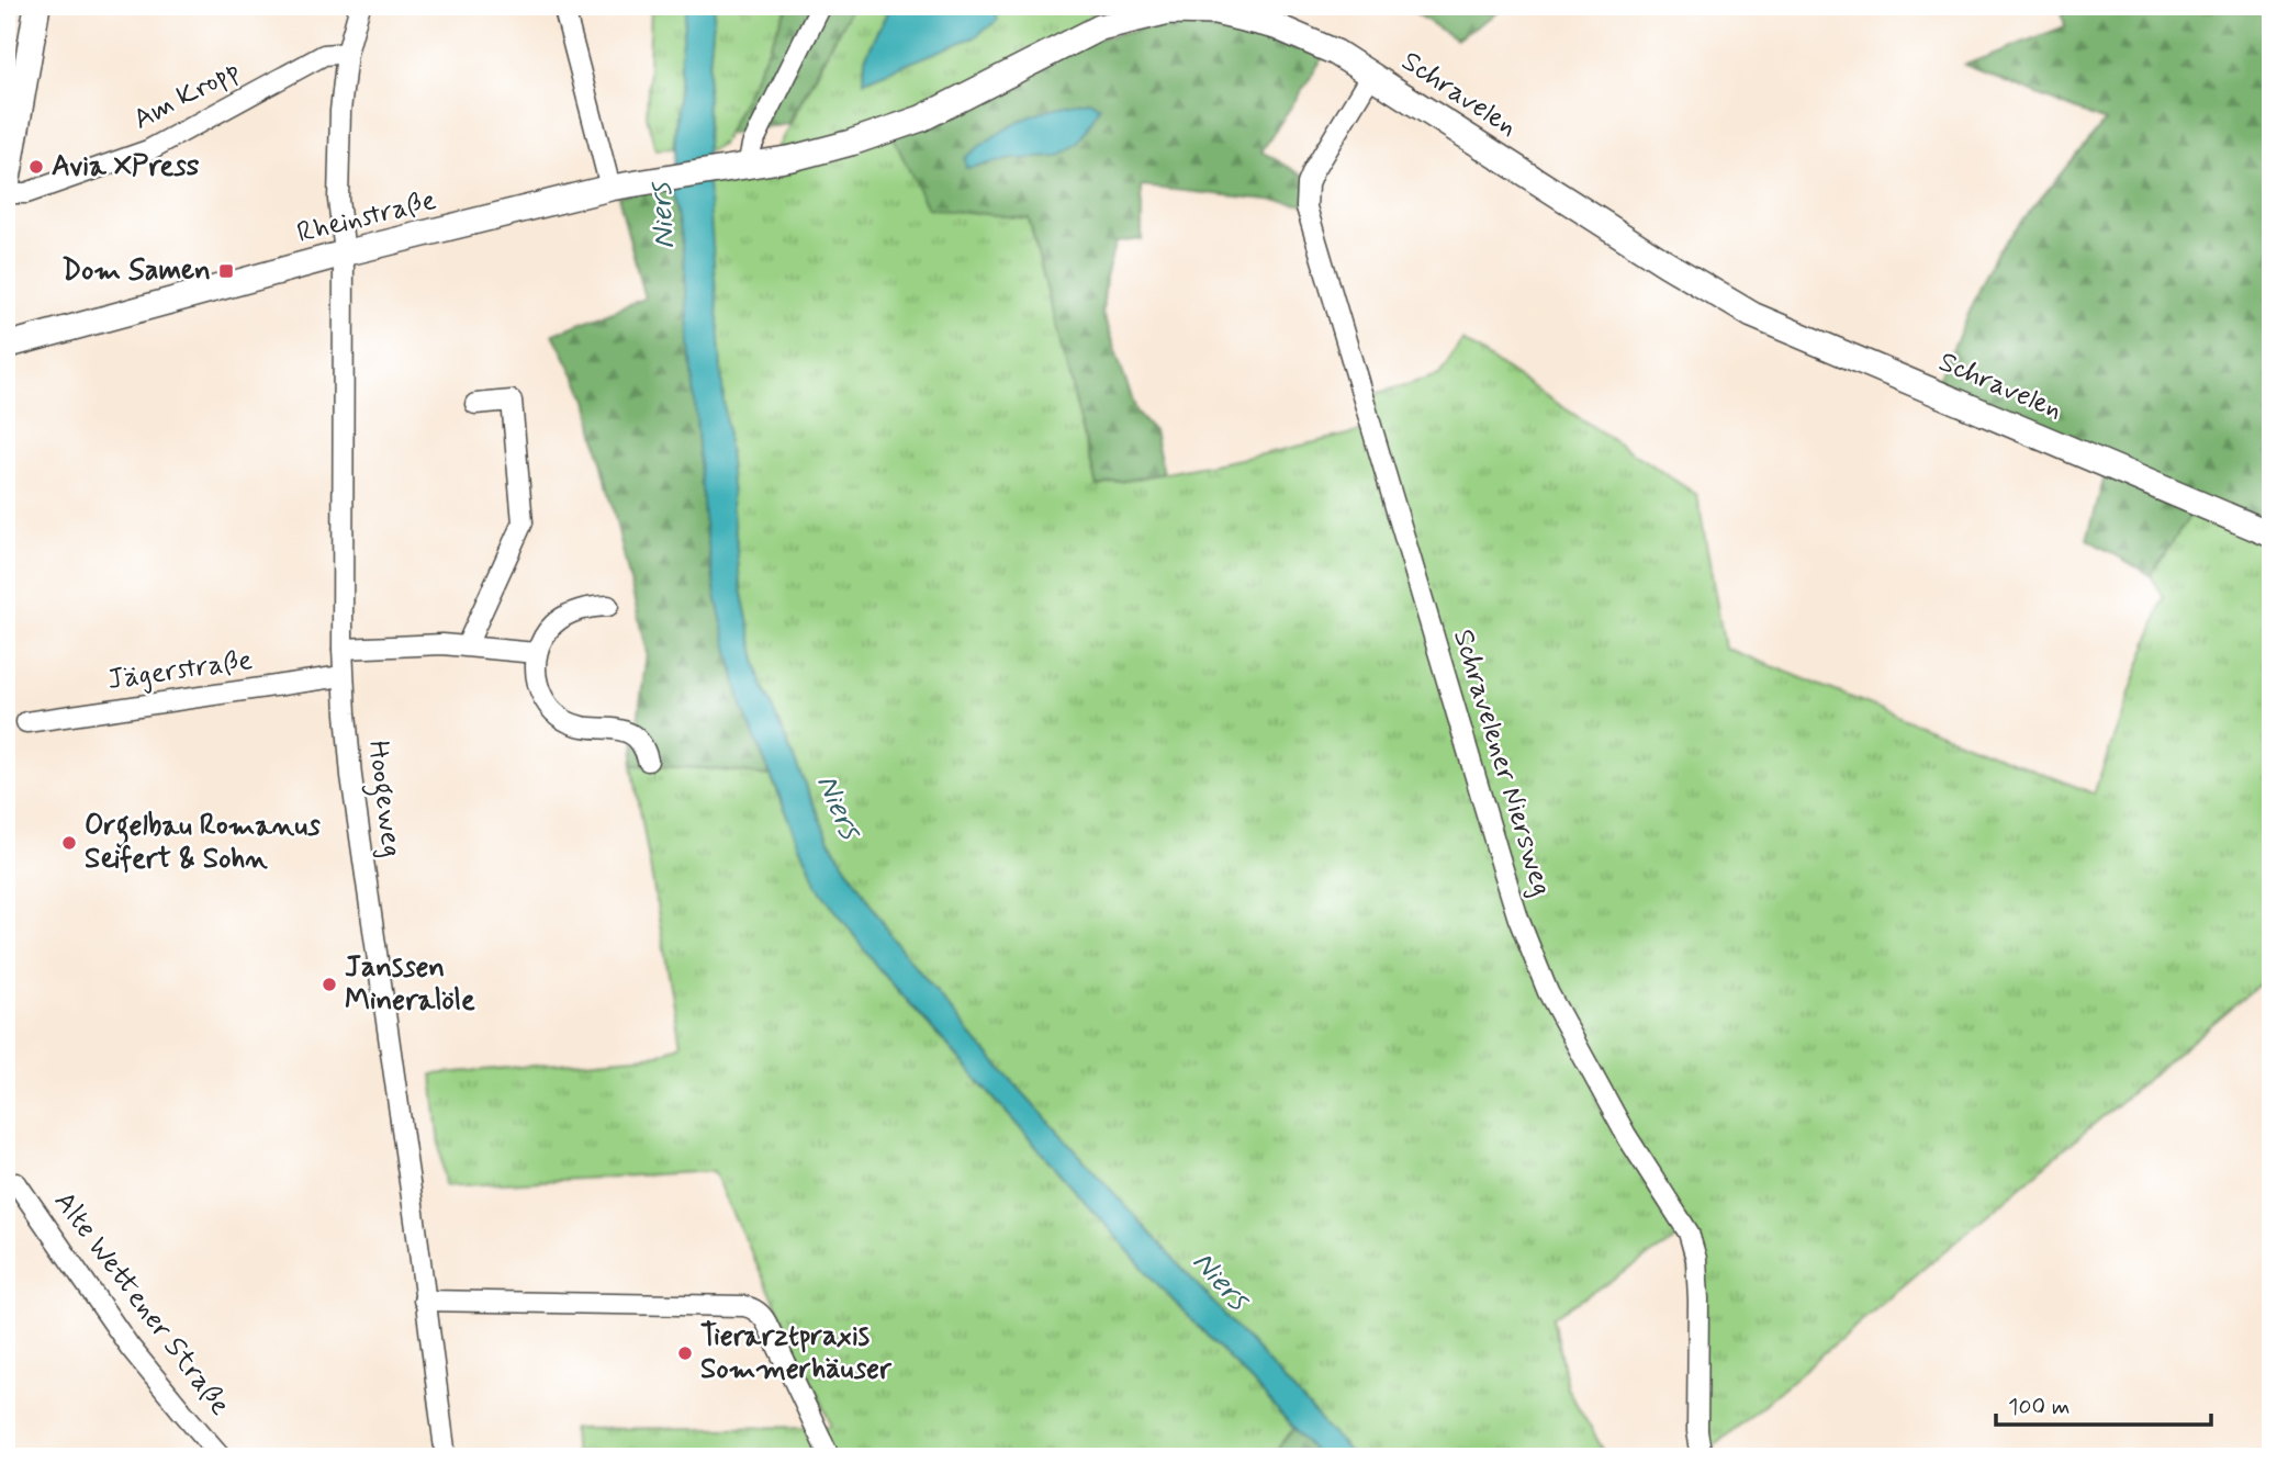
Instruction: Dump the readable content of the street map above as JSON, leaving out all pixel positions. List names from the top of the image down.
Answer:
{
  "streets": {
    "main road": ["Schravelen", "Rheinstraße"],
    "street": [
      "Am Kropp",
      "Jägerstraße",
      "Schravelener Niersweg",
      "Hoogeweg",
      "Alte Wettener Straße"
    ]
  },
  "crossings": [
    ["Schravelen", "Rheinstraße"],
    ["Schravelen", "Schravelener Niersweg"],
    ["Am Kropp", "Hoogeweg"],
    ["Rheinstraße", "Hoogeweg"],
    ["Jägerstraße", "Hoogeweg"]
  ],
  "water": ["Niers"],
  "places": {
    "other": [
      "Avia XPress",
      "Orgelbau Romanus Seifert & Sohn",
      "Janssen Mineralöle",
      "Tierarztpraxis Sommerhäuser"
    ],
    "transit": ["Dom Samen"]
  },
  "scale_bar": "100 m"
}
